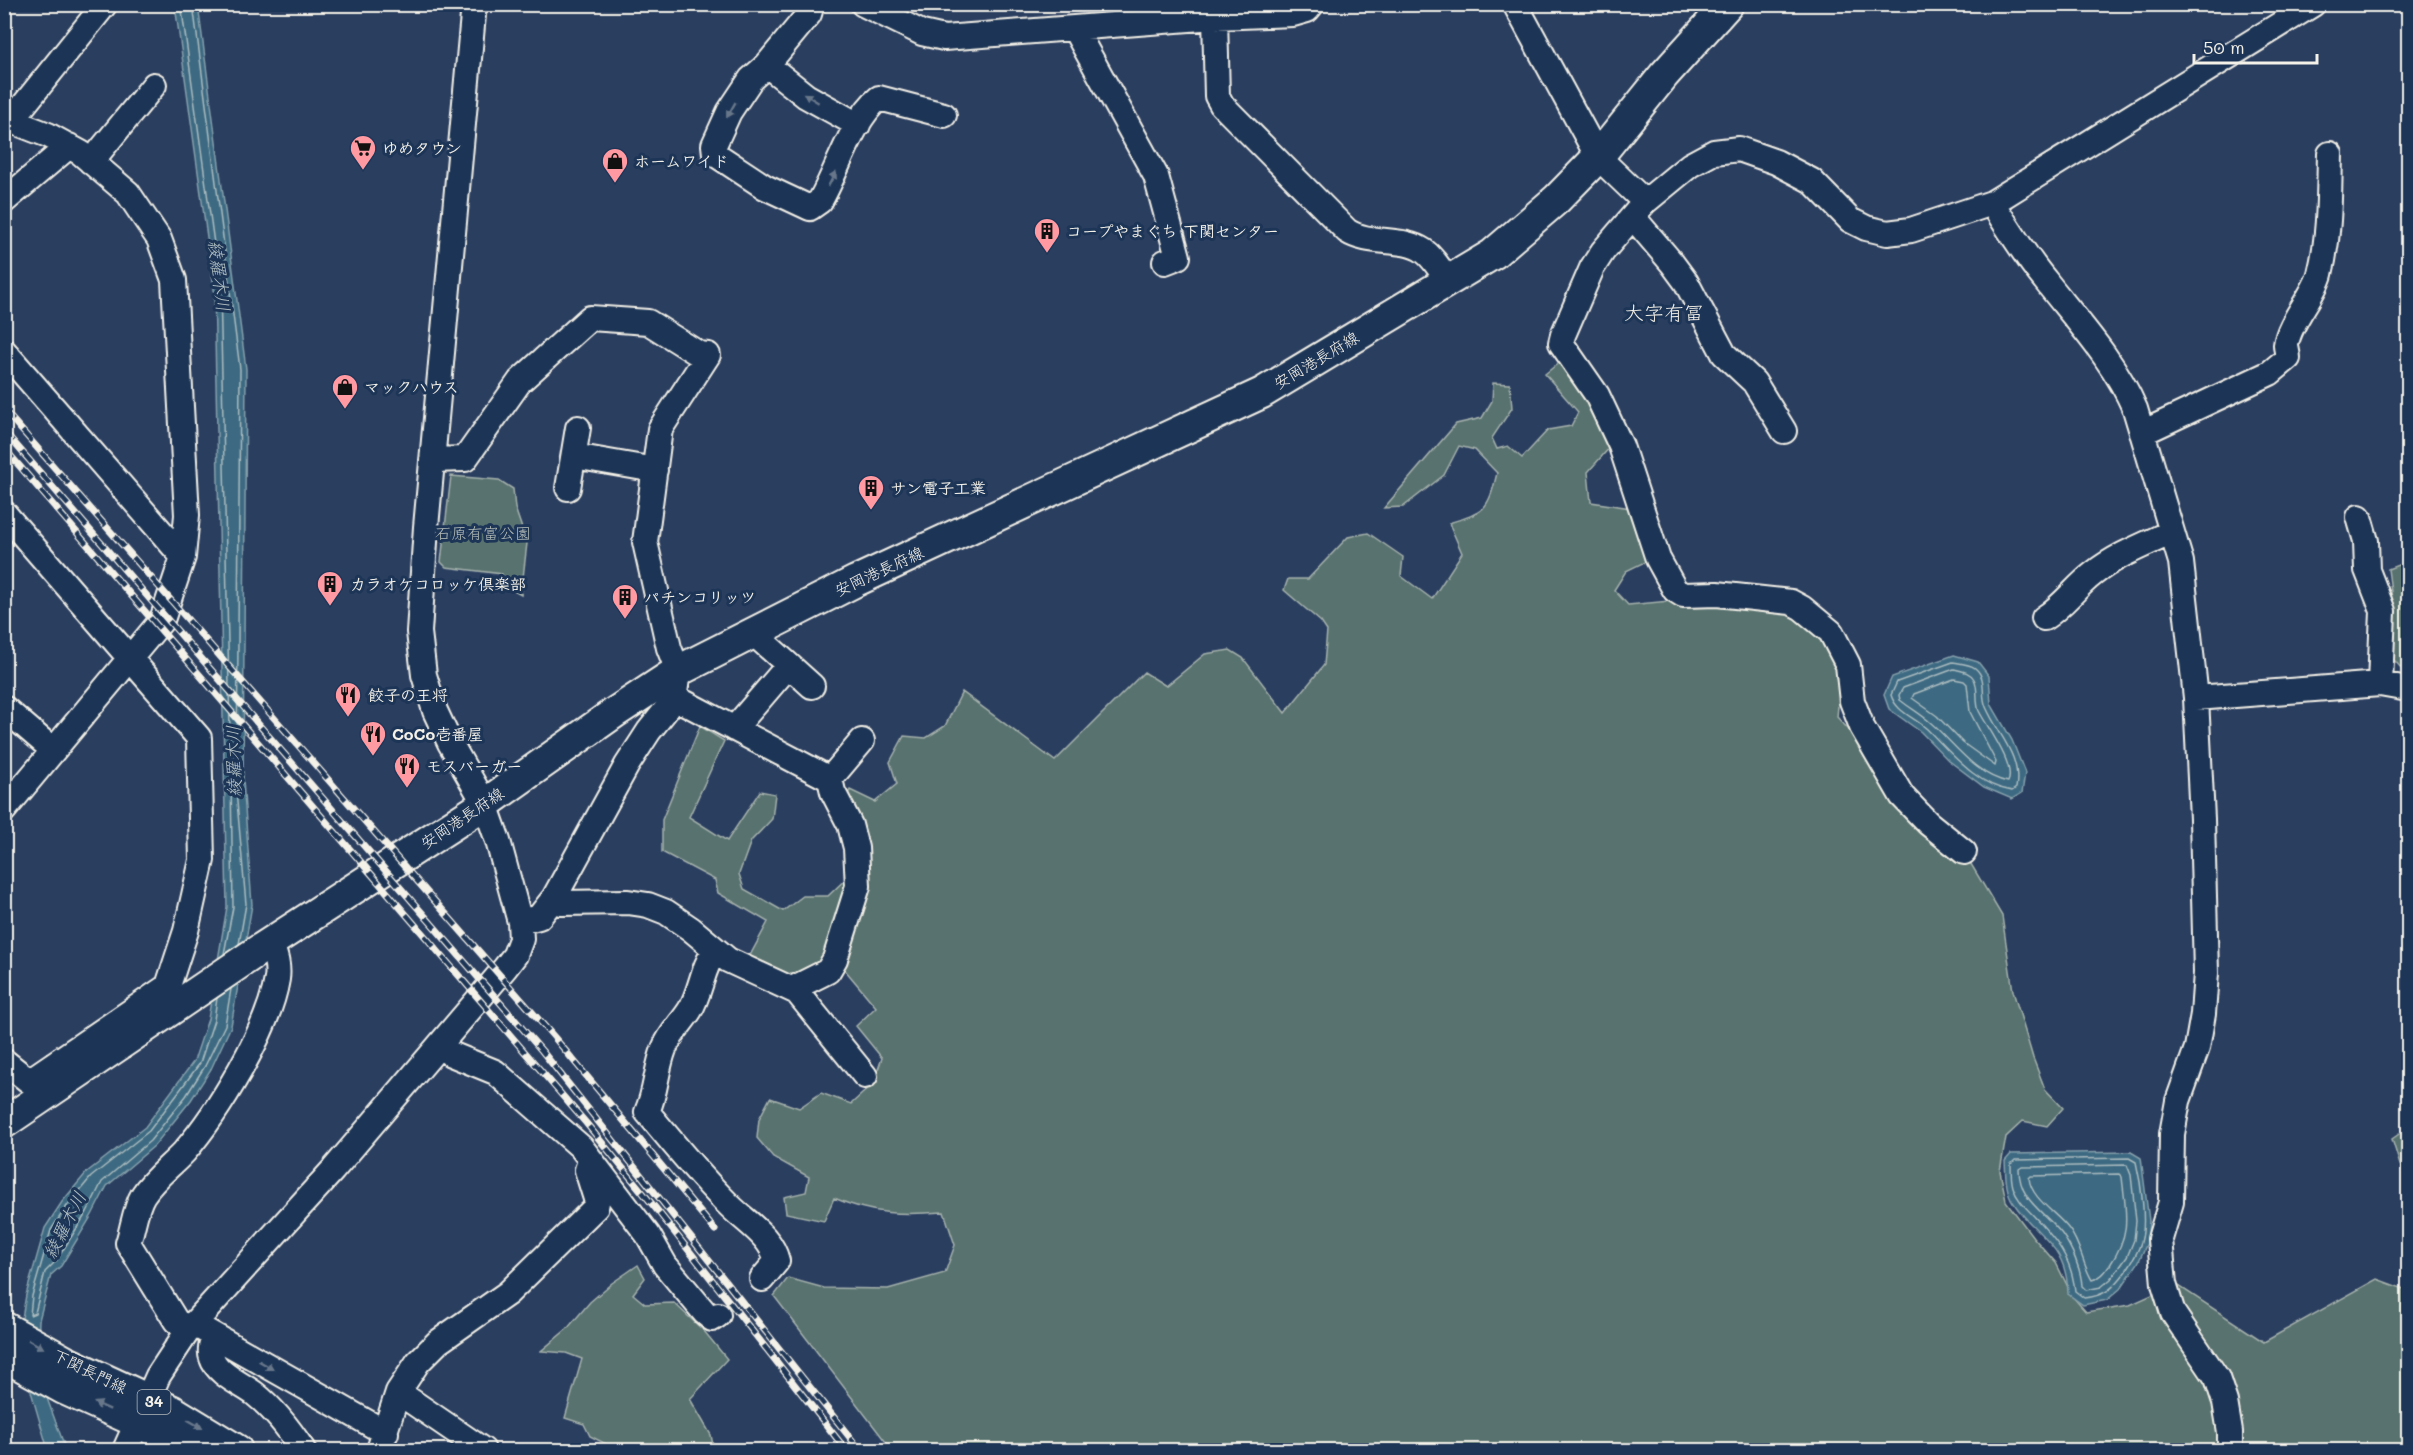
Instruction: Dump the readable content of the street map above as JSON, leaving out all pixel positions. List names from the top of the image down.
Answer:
{
  "streets": {
    "main road": ["安岡港長府線", "下関長門線", "34"]
  },
  "districts": ["大字有冨"],
  "water": ["綾羅木川"],
  "parks": ["石原有富公園"],
  "places": {
    "supermarket": ["ゆめタウン"],
    "shop": ["ホームワイド", "マックハウス"],
    "building": [
      "コープやまぐち 下関センター",
      "サン電子工業",
      "カラオケコロッケ倶楽部",
      "パチンコリッツ"
    ],
    "restaurant": ["餃子の王将", "CoCo壱番屋", "モスバーガー"]
  },
  "scale_bar": "50 m"
}
